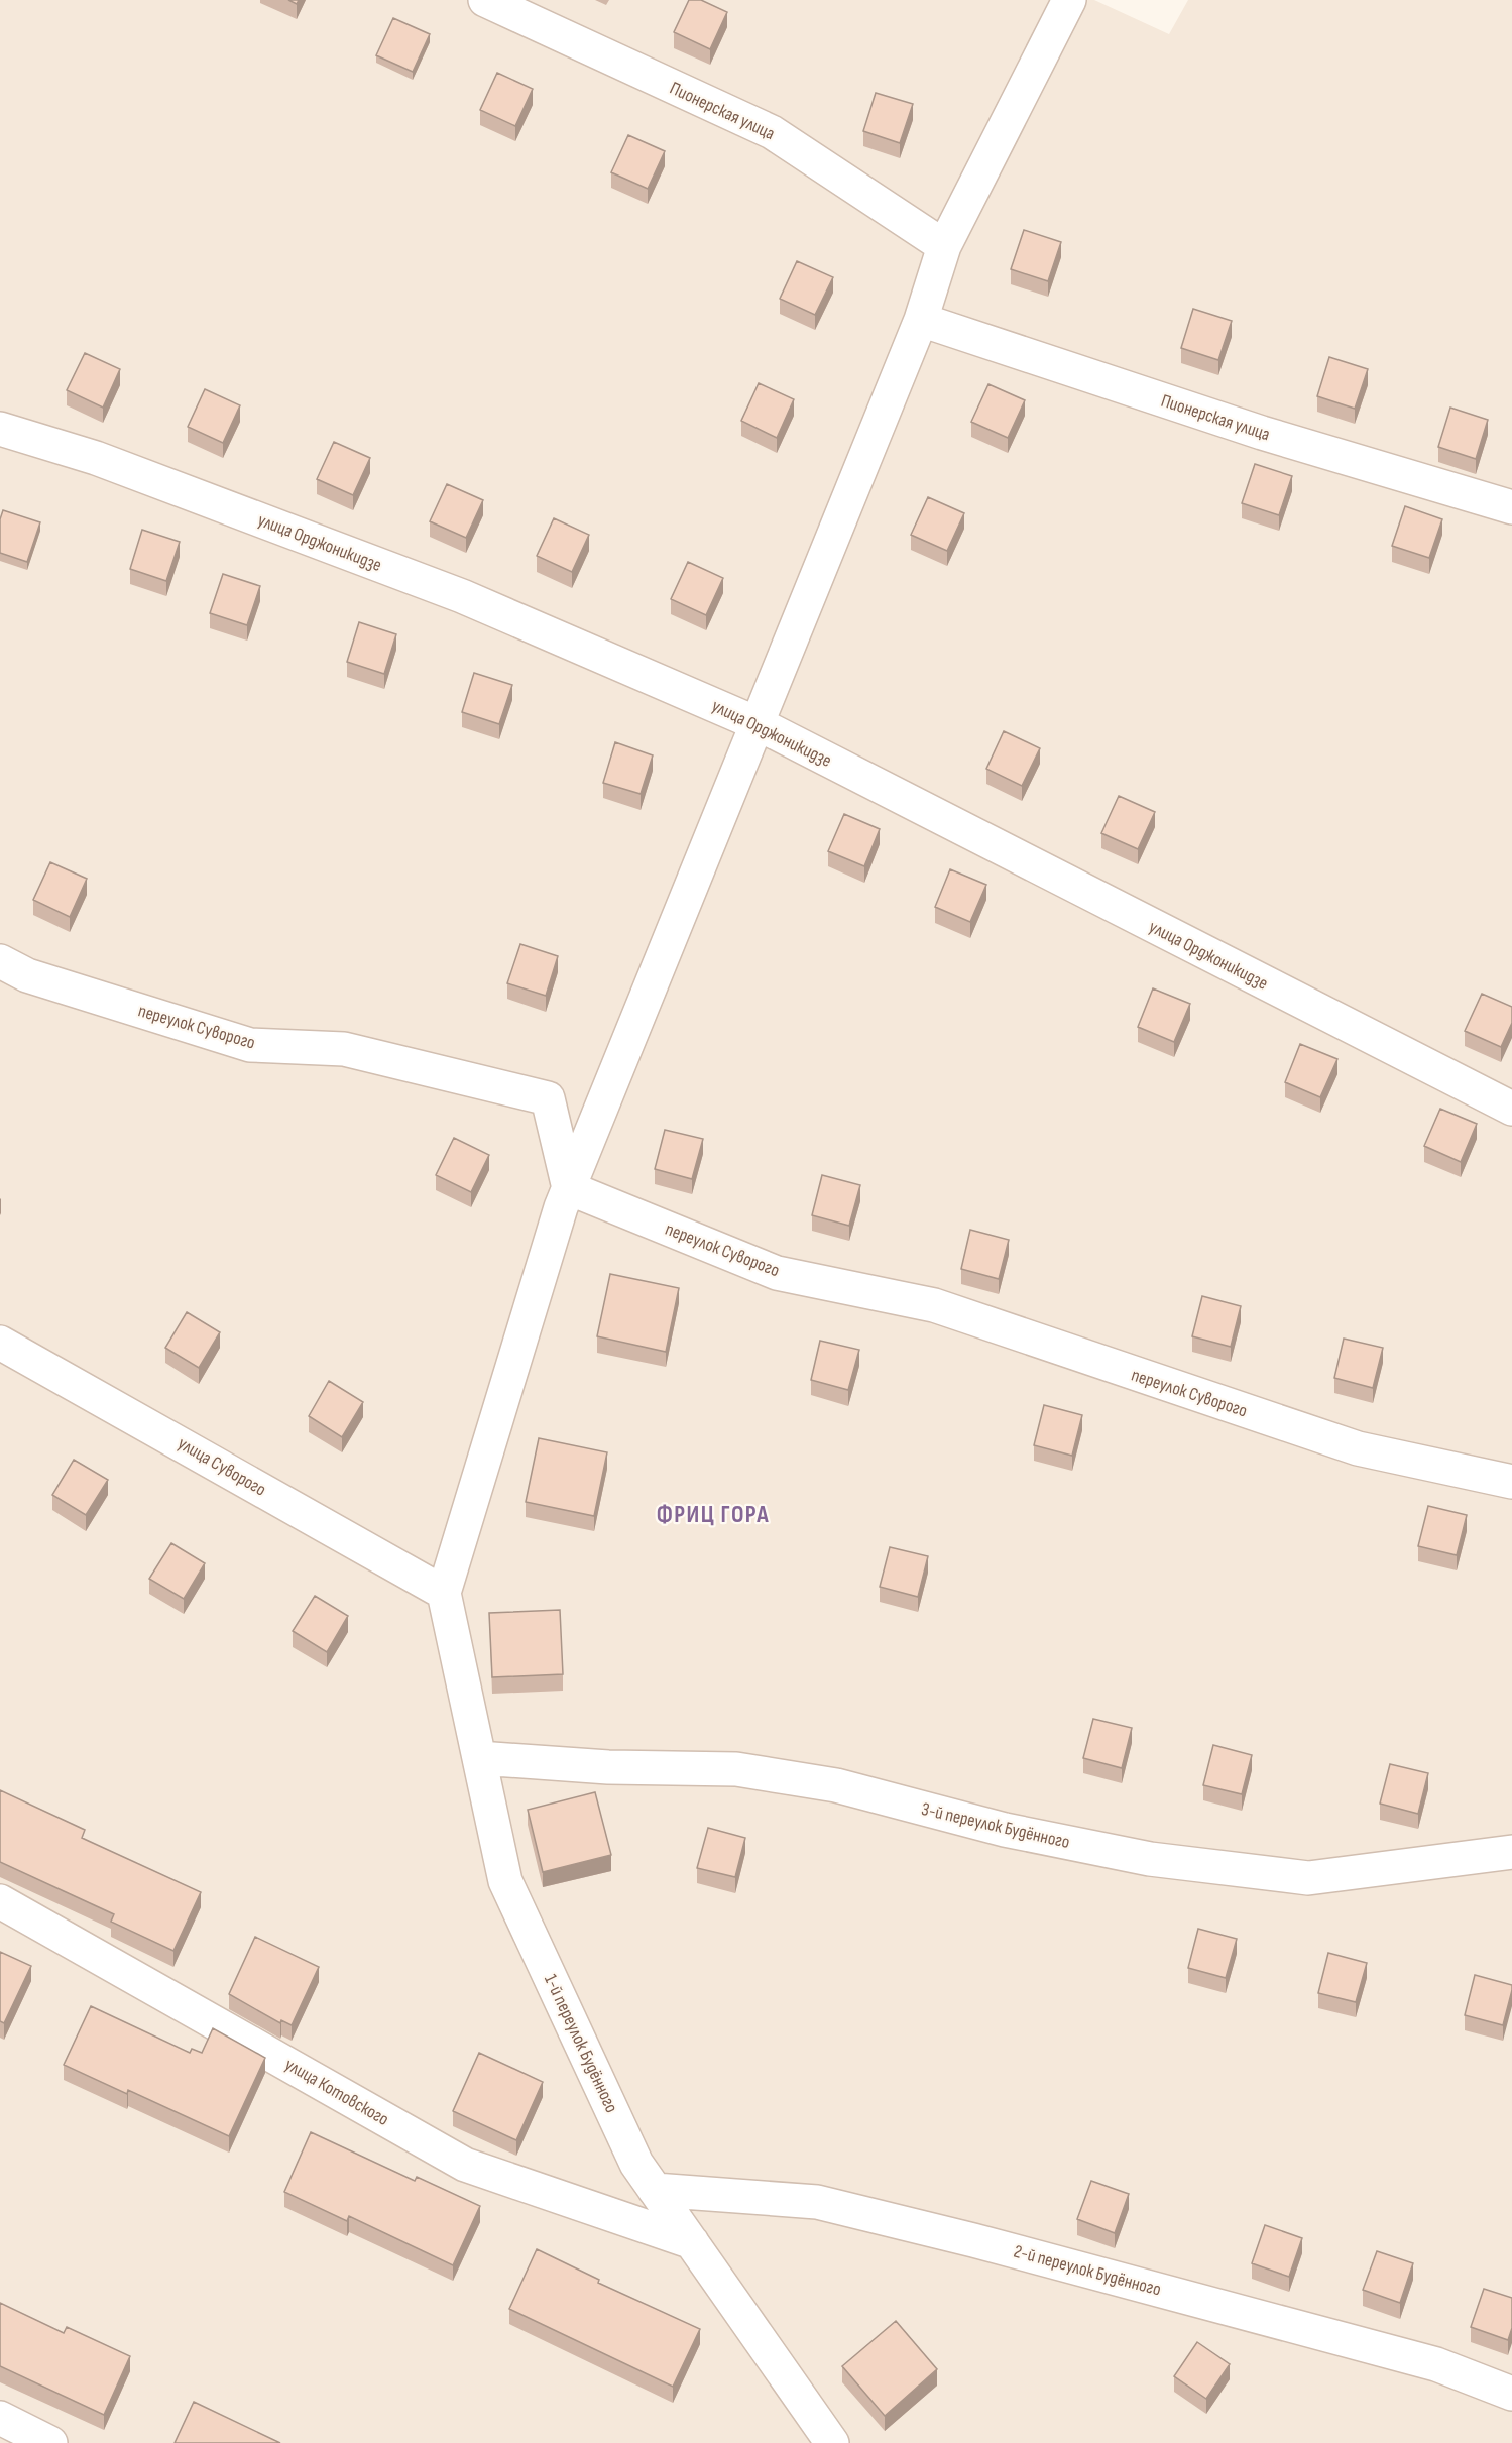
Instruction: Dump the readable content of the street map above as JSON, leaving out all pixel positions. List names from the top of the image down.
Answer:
{
  "streets": {
    "street": [
      "Пионерская улица",
      "улица Орджоникидзе",
      "переулок Суворого",
      "улица Суворого",
      "3-й переулок Будённого",
      "1-й переулок Будённого",
      "улица Котовского",
      "2-й переулок Будённого"
    ]
  },
  "crossings": [
    ["улица Суворого", "1-й переулок Будённого"],
    ["3-й переулок Будённого", "1-й переулок Будённого"],
    ["1-й переулок Будённого", "улица Котовского"],
    ["1-й переулок Будённого", "2-й переулок Будённого"]
  ],
  "districts": ["ФРИЦ ГОРА"]
}
